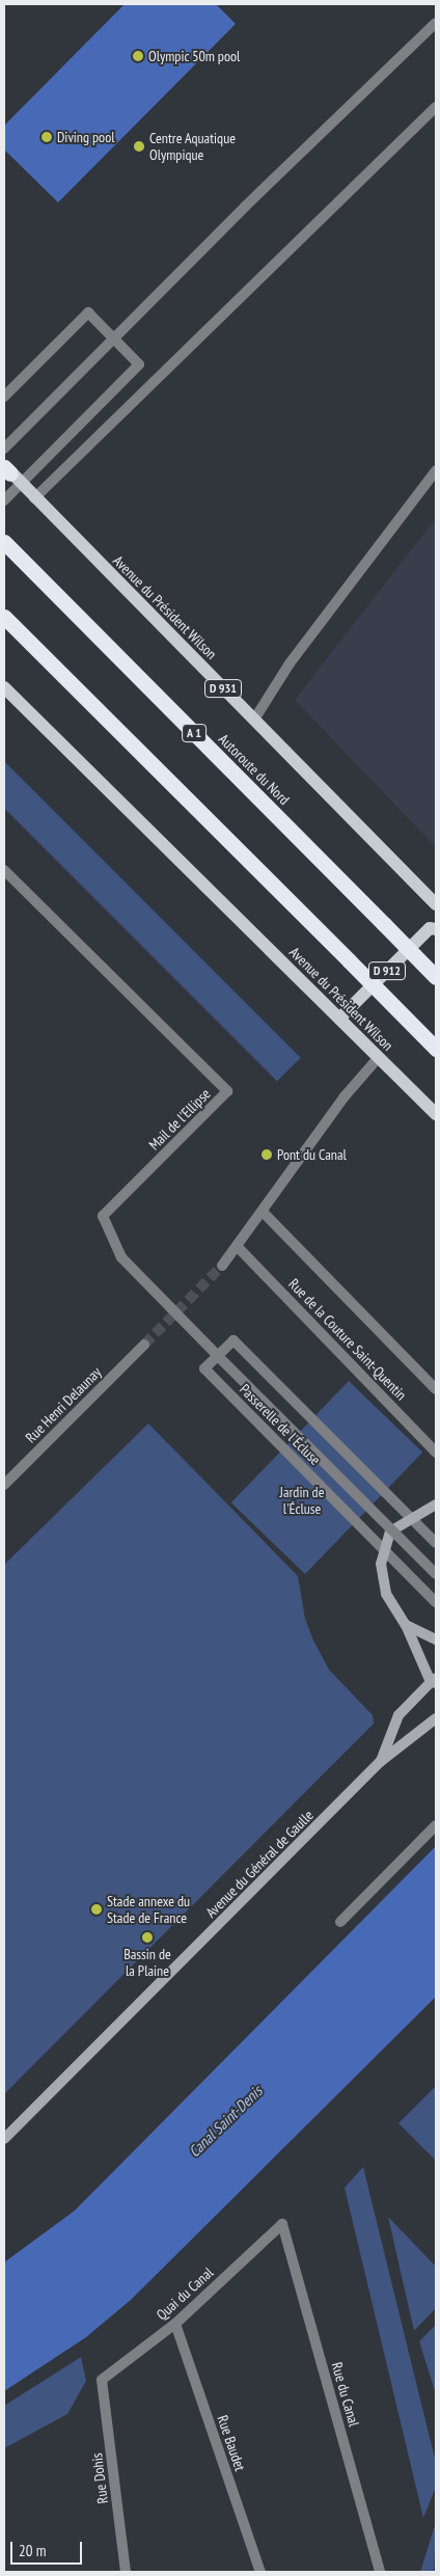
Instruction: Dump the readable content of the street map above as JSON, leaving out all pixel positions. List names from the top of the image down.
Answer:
{
  "streets": {
    "highway": ["A 1", "Autoroute du Nord"],
    "main road": ["Avenue du Président Wilson", "D 931", "D 912"],
    "street": [
      "Mail de l'Ellipse",
      "Rue de la Couture Saint-Quentin",
      "Rue Henri Delaunay",
      "Passerelle de l'Écluse",
      "Avenue du Général de Gaulle",
      "Quai du Canal",
      "Rue du Canal",
      "Rue Baudet",
      "Rue Dohis"
    ]
  },
  "crossings": [
    ["Avenue du Président Wilson", "D 912"],
    ["Mail de l'Ellipse", "Passerelle de l'Écluse"],
    ["Quai du Canal", "Rue du Canal"],
    ["Quai du Canal", "Rue Baudet"],
    ["Quai du Canal", "Rue Dohis"]
  ],
  "water": ["Canal Saint-Denis"],
  "parks": ["Jardin de l'Écluse"],
  "places": [
    "Olympic 50m pool",
    "Diving pool",
    "Centre Aquatique Olympique",
    "Pont du Canal",
    "Stade annexe du Stade de France",
    "Bassin de la Plaine"
  ],
  "scale_bar": "20 m"
}
